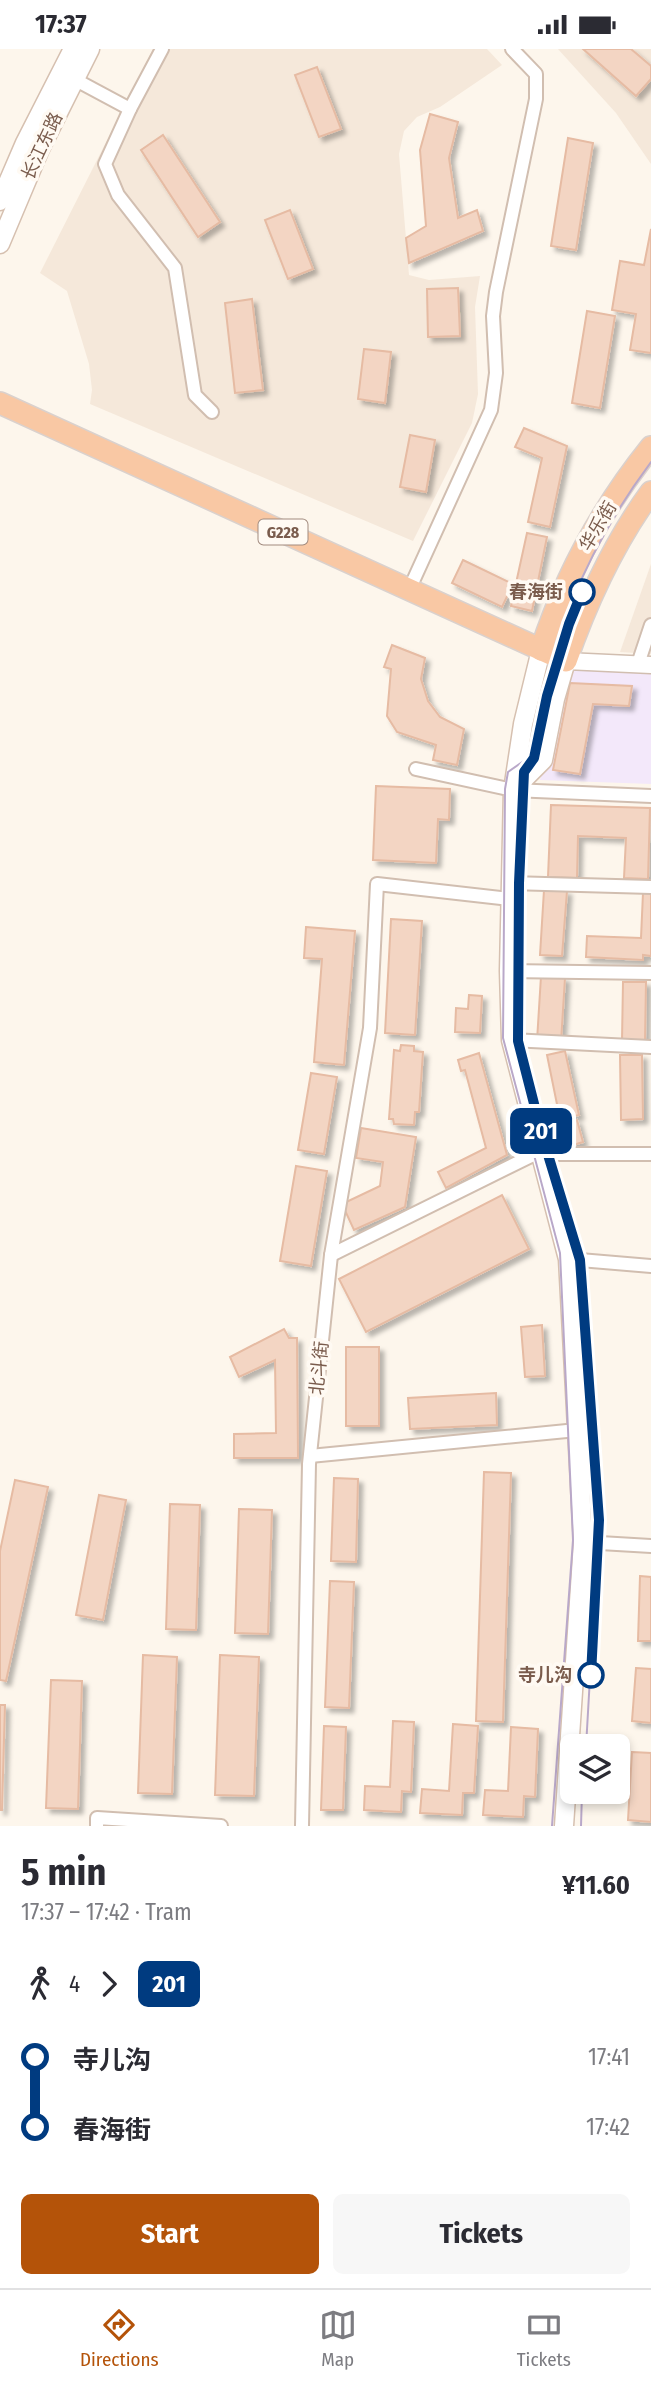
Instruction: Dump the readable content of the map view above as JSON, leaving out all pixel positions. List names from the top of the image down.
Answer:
{
  "streets": {
    "highway": ["华乐街", "G228"],
    "main road": ["长江东路"],
    "street": ["北斗街"]
  },
  "crossings": [
    ["华乐街", "G228"]
  ],
  "places": ["春海街", "寺儿沟"],
  "lines": ["tram line 201"],
  "page": {
    "status": "17:37",
    "on_map": "201",
    "heading": ["5 min", "17:37 – 17:42 · Tram", "¥11.60"],
    "legs": ["4", "201"],
    "list": [
      {
        "name": "寺儿沟",
        "value": "17:41"
      },
      {
        "name": "春海街",
        "value": "17:42"
      }
    ],
    "buttons": ["Start", "Tickets"],
    "tabs": ["Directions", "Map", "Tickets"]
  }
}
